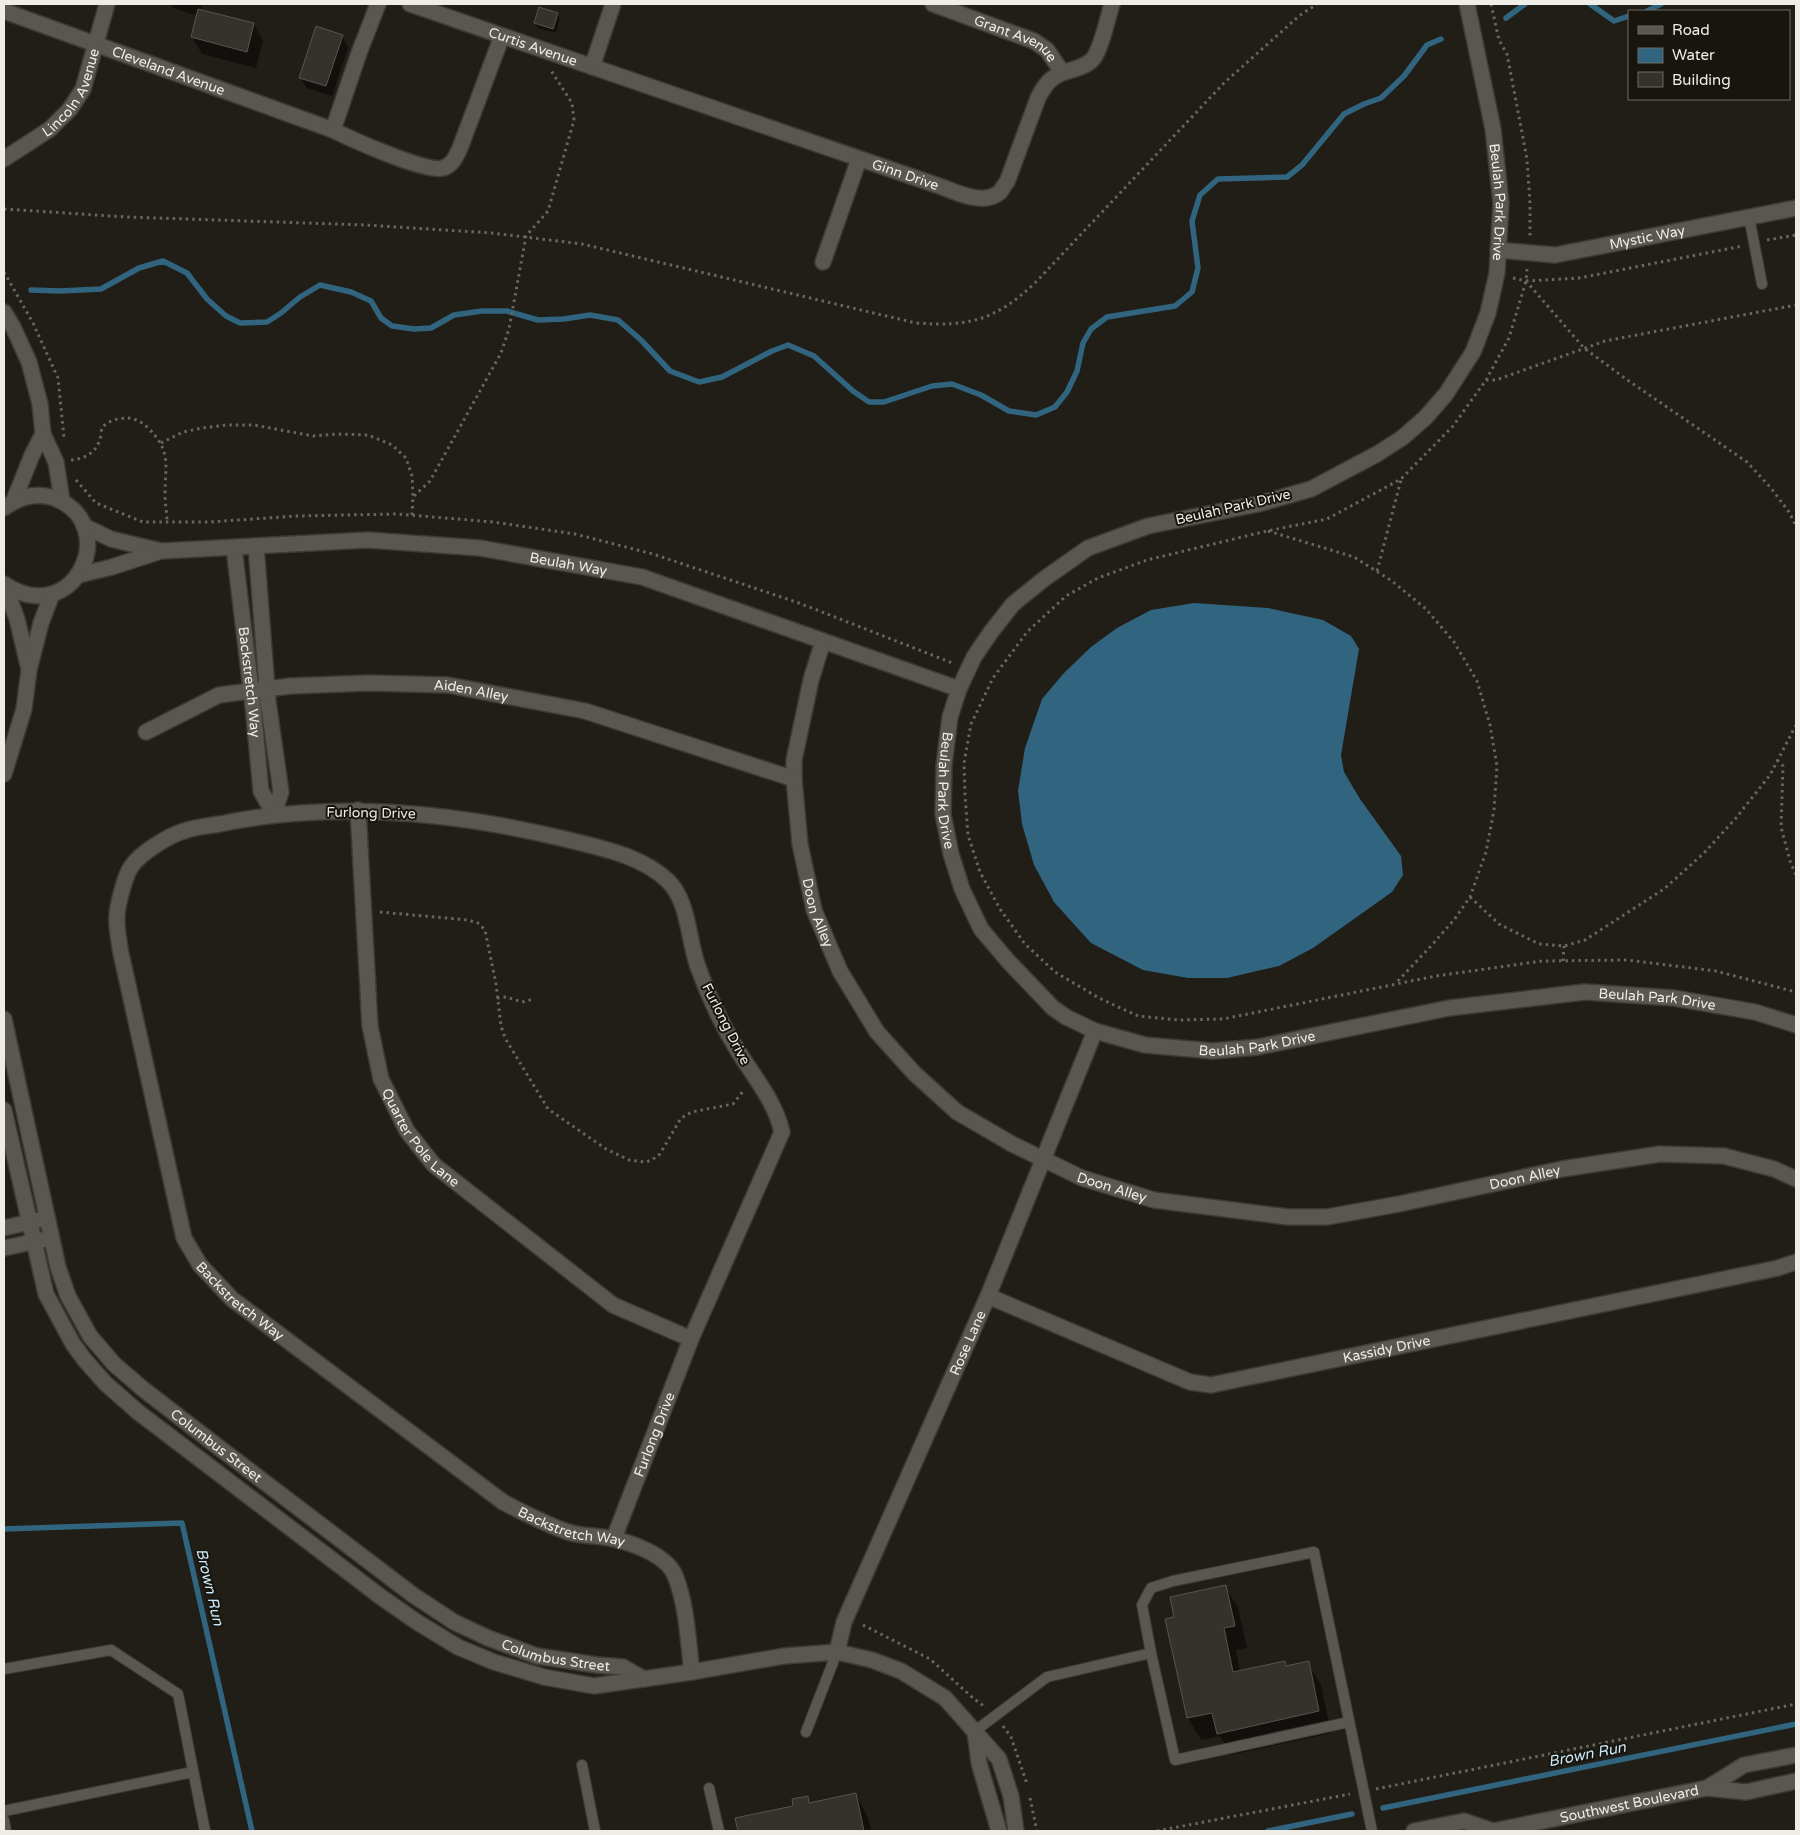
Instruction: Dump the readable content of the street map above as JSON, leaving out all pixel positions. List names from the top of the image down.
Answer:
{
  "streets": {
    "street": [
      "Grant Avenue",
      "Curtis Avenue",
      "Cleveland Avenue",
      "Lincoln Avenue",
      "Ginn Drive",
      "Beulah Park Drive",
      "Mystic Way",
      "Beulah Way",
      "Backstretch Way",
      "Aiden Alley",
      "Furlong Drive",
      "Doon Alley",
      "Quarter Pole Lane",
      "Rose Lane",
      "Kassidy Drive",
      "Columbus Street",
      "Southwest Boulevard"
    ]
  },
  "crossings": [
    ["Grant Avenue", "Ginn Drive"],
    ["Curtis Avenue", "Cleveland Avenue"],
    ["Curtis Avenue", "Ginn Drive"],
    ["Cleveland Avenue", "Lincoln Avenue"],
    ["Beulah Park Drive", "Mystic Way"],
    ["Beulah Park Drive", "Beulah Way"],
    ["Beulah Park Drive", "Rose Lane"],
    ["Beulah Way", "Backstretch Way"],
    ["Beulah Way", "Doon Alley"],
    ["Backstretch Way", "Aiden Alley"],
    ["Backstretch Way", "Furlong Drive"],
    ["Backstretch Way", "Columbus Street"],
    ["Aiden Alley", "Doon Alley"],
    ["Furlong Drive", "Quarter Pole Lane"],
    ["Doon Alley", "Rose Lane"],
    ["Rose Lane", "Kassidy Drive"],
    ["Rose Lane", "Columbus Street"]
  ],
  "water": ["Brown Run"],
  "legend": ["Road", "Water", "Building"]
}
